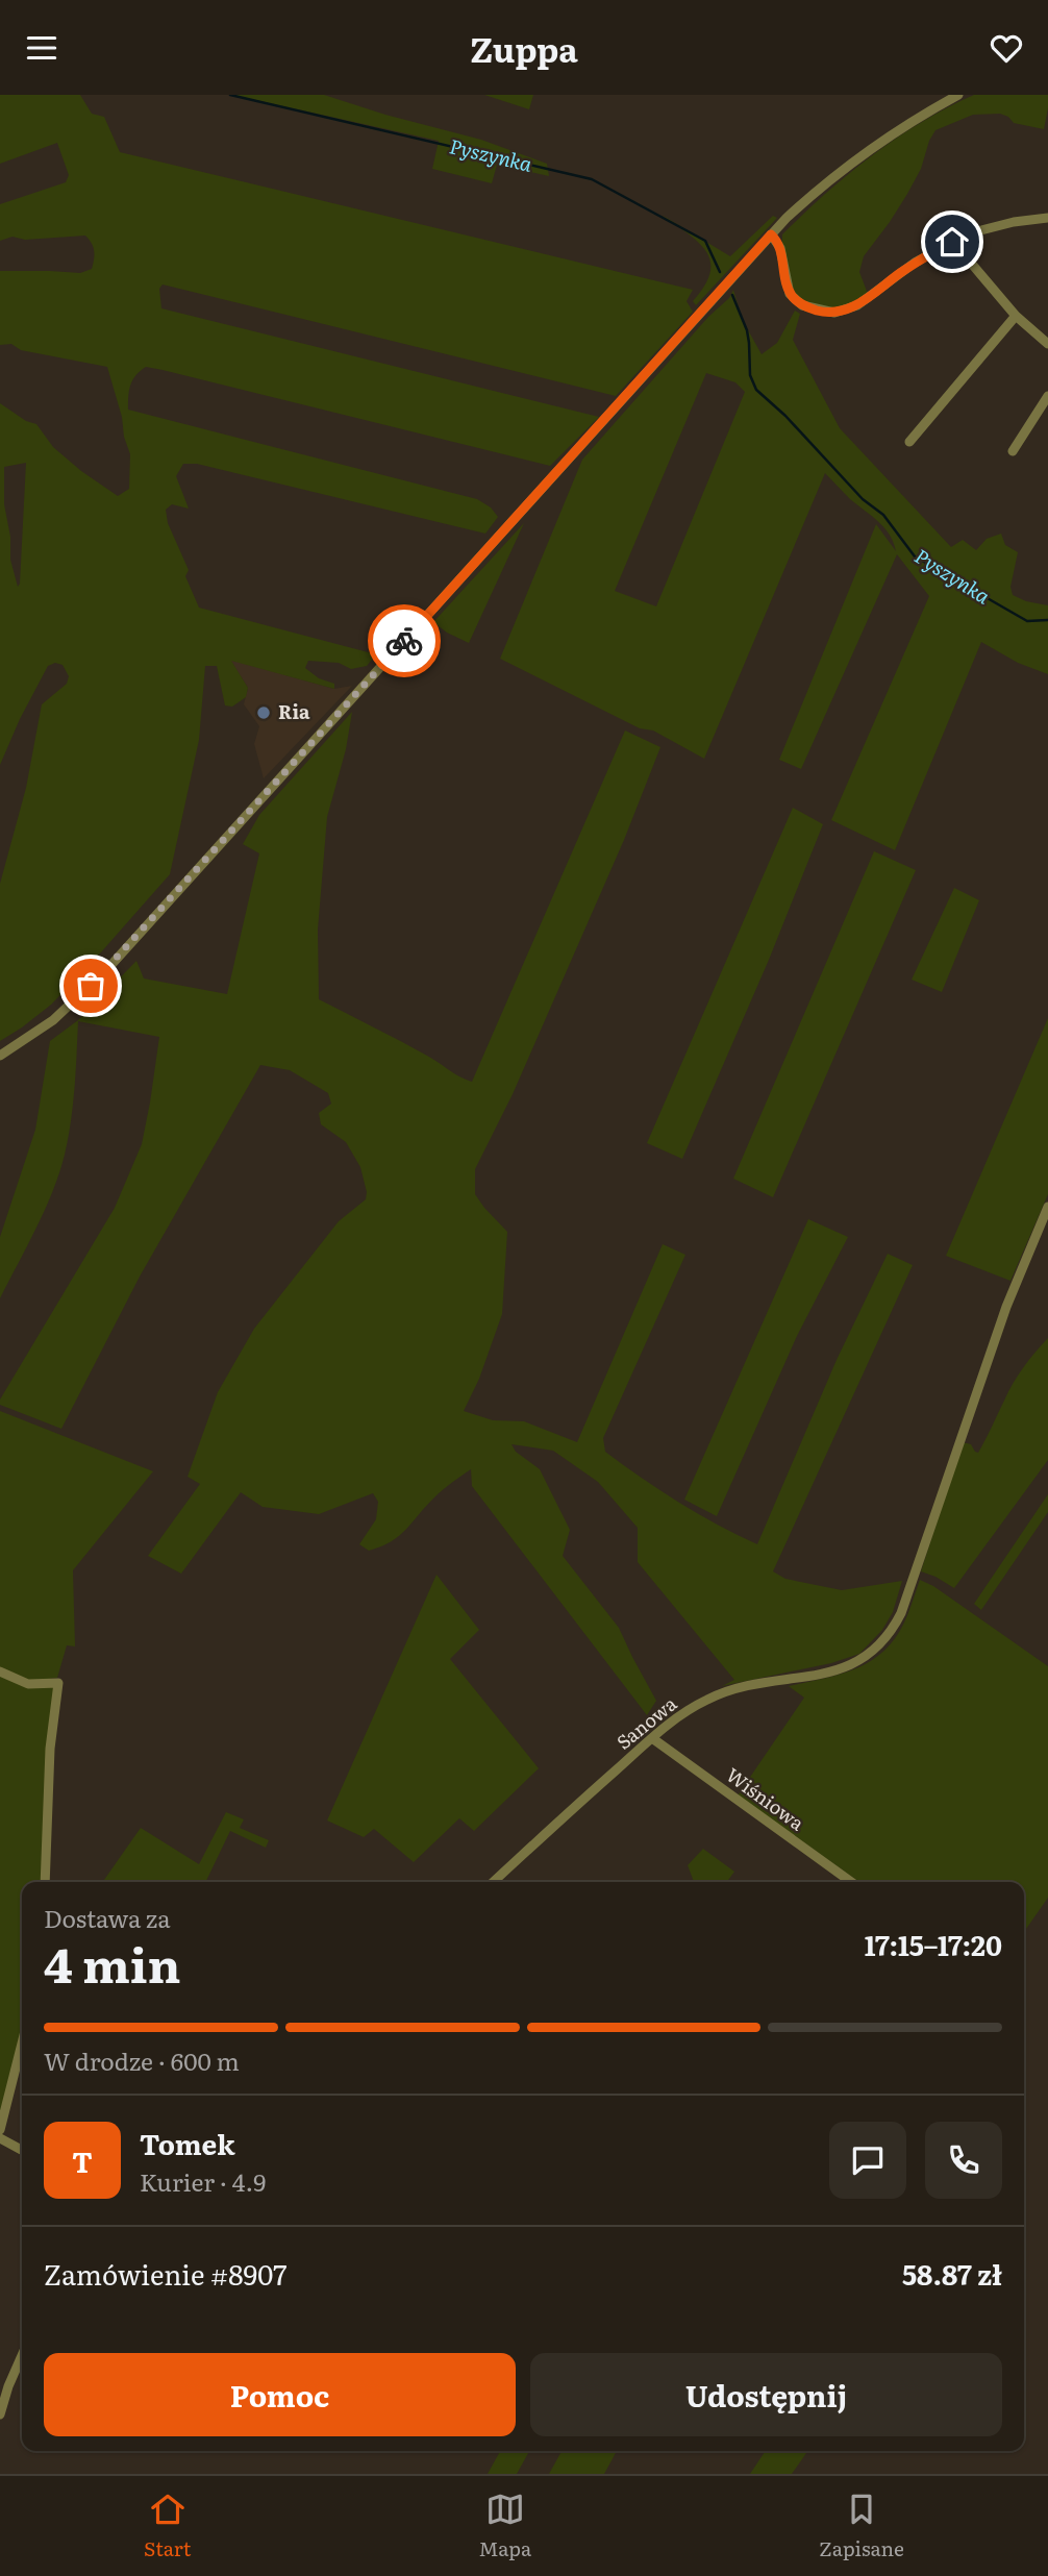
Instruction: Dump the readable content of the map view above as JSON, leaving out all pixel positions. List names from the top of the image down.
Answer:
{
  "streets": {
    "street": ["Sanowa", "Wiśniowa"]
  },
  "crossings": [
    ["Sanowa", "Wiśniowa"]
  ],
  "water": ["Pyszynka"],
  "places": ["Ria"],
  "page": {
    "header": "Zuppa",
    "heading": ["4 min", "Dostawa za", "17:15–17:20"],
    "panel": [
      "Tomek",
      "Kurier · 4.9",
      "Zamówienie #8907",
      "58.87 zł"
    ],
    "bar": "W drodze · 600 m",
    "round": "T",
    "buttons": ["Pomoc", "Udostępnij"],
    "tabs": ["Start", "Mapa", "Zapisane"]
  }
}
